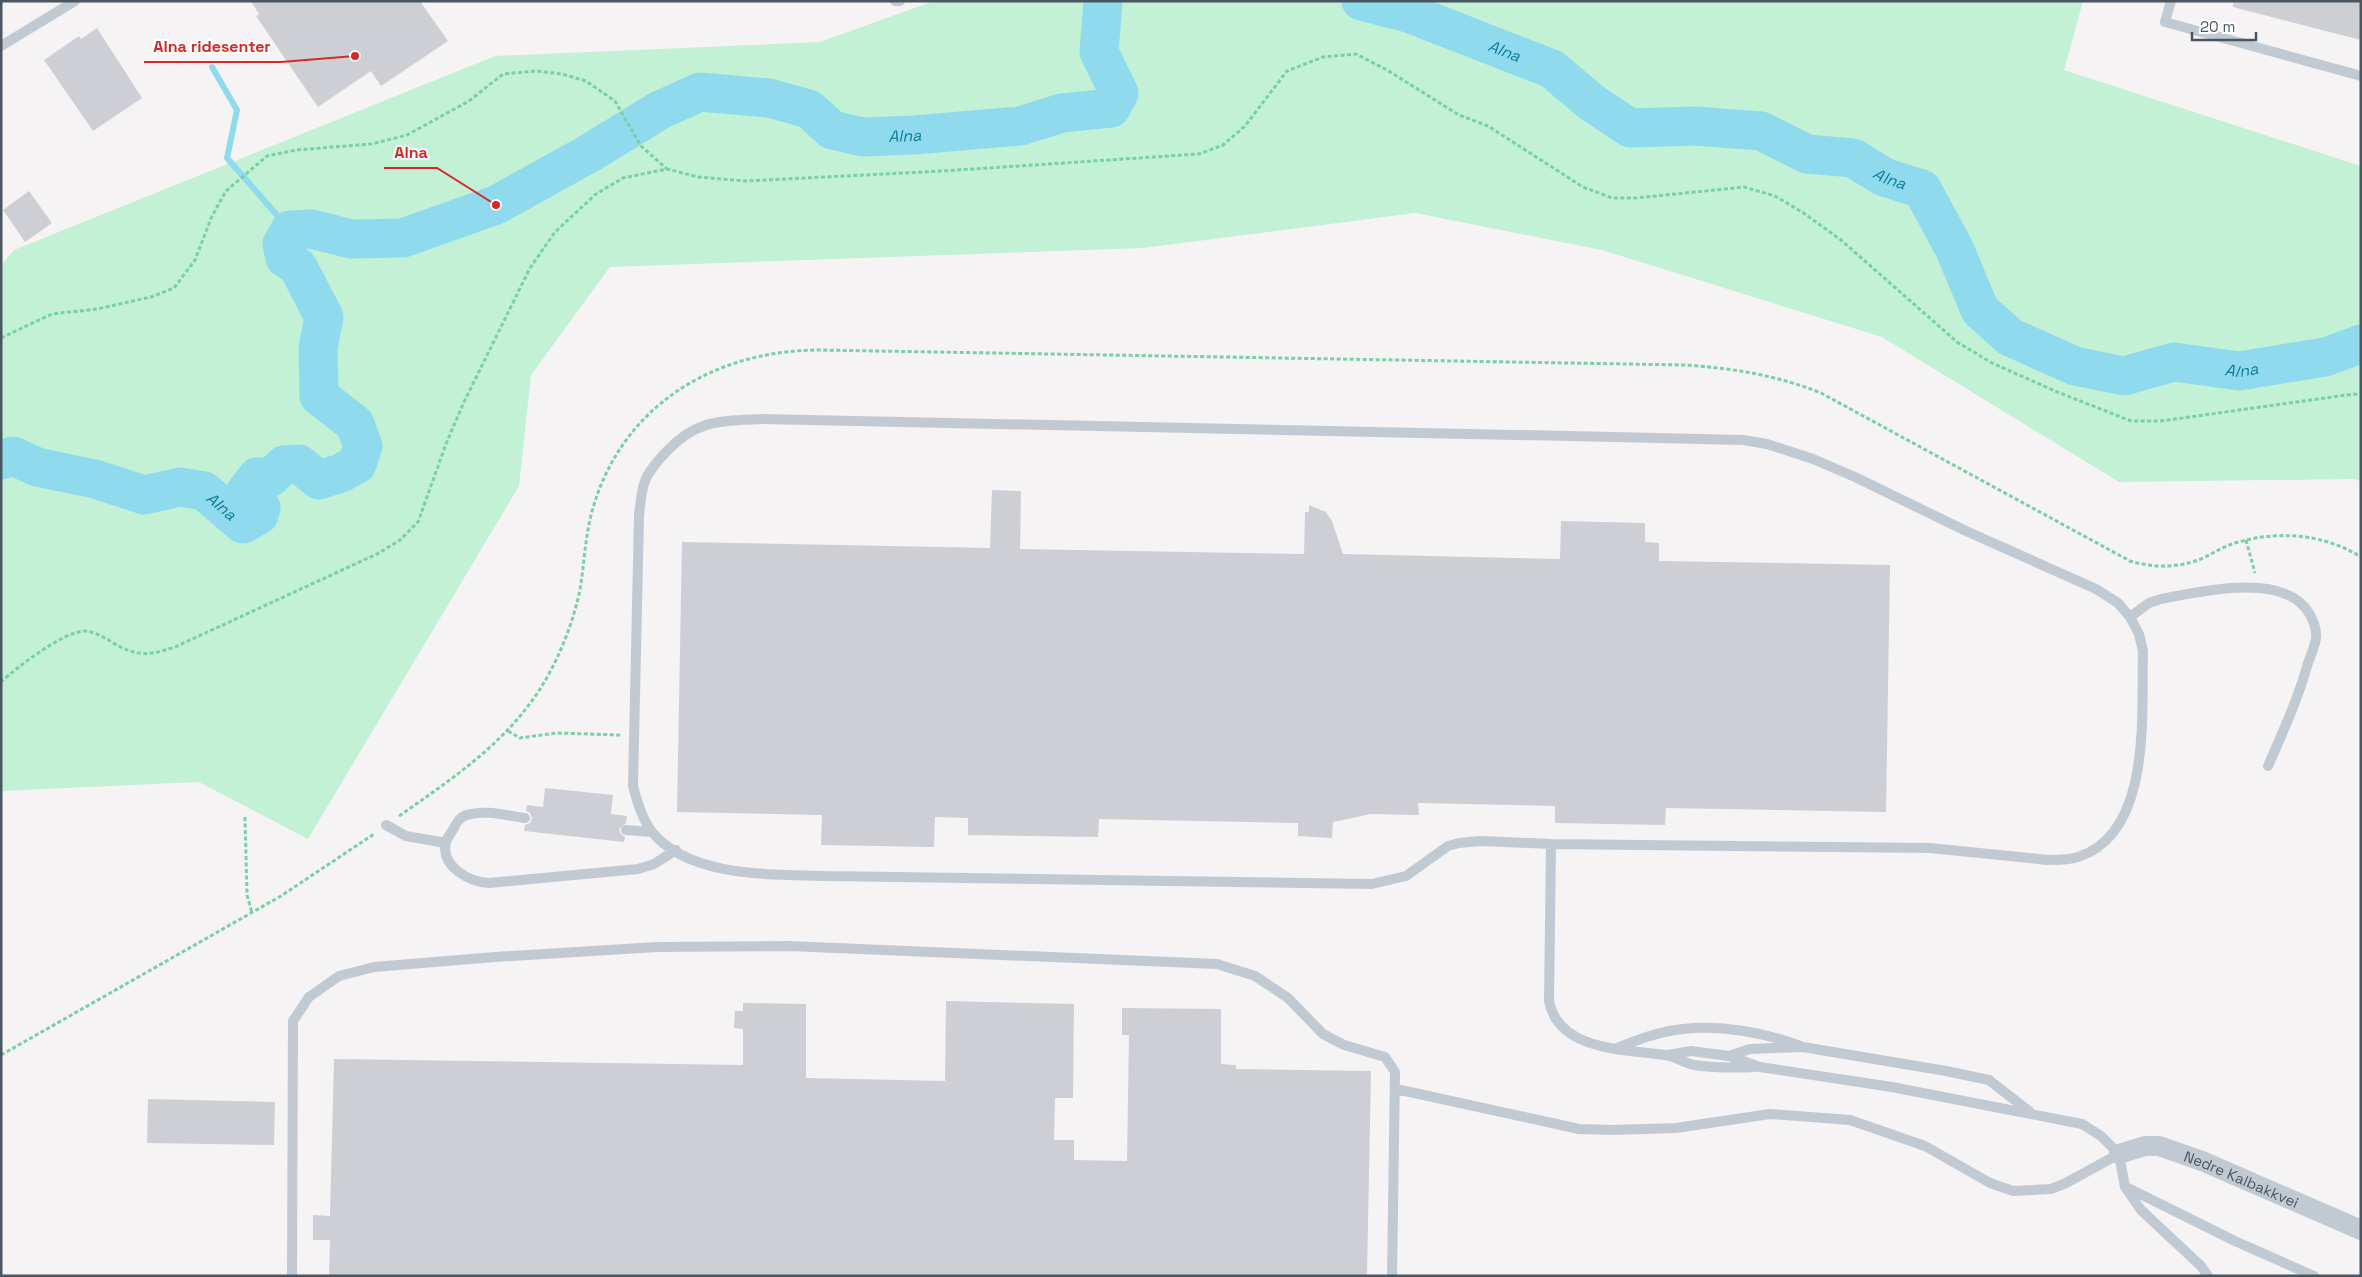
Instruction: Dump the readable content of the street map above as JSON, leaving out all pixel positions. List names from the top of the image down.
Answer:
{
  "streets": {
    "street": ["Nedre Kalbakkvei"]
  },
  "water": ["Alna"],
  "places": ["Alna ridesenter", "Alna"],
  "scale_bar": "20 m"
}
